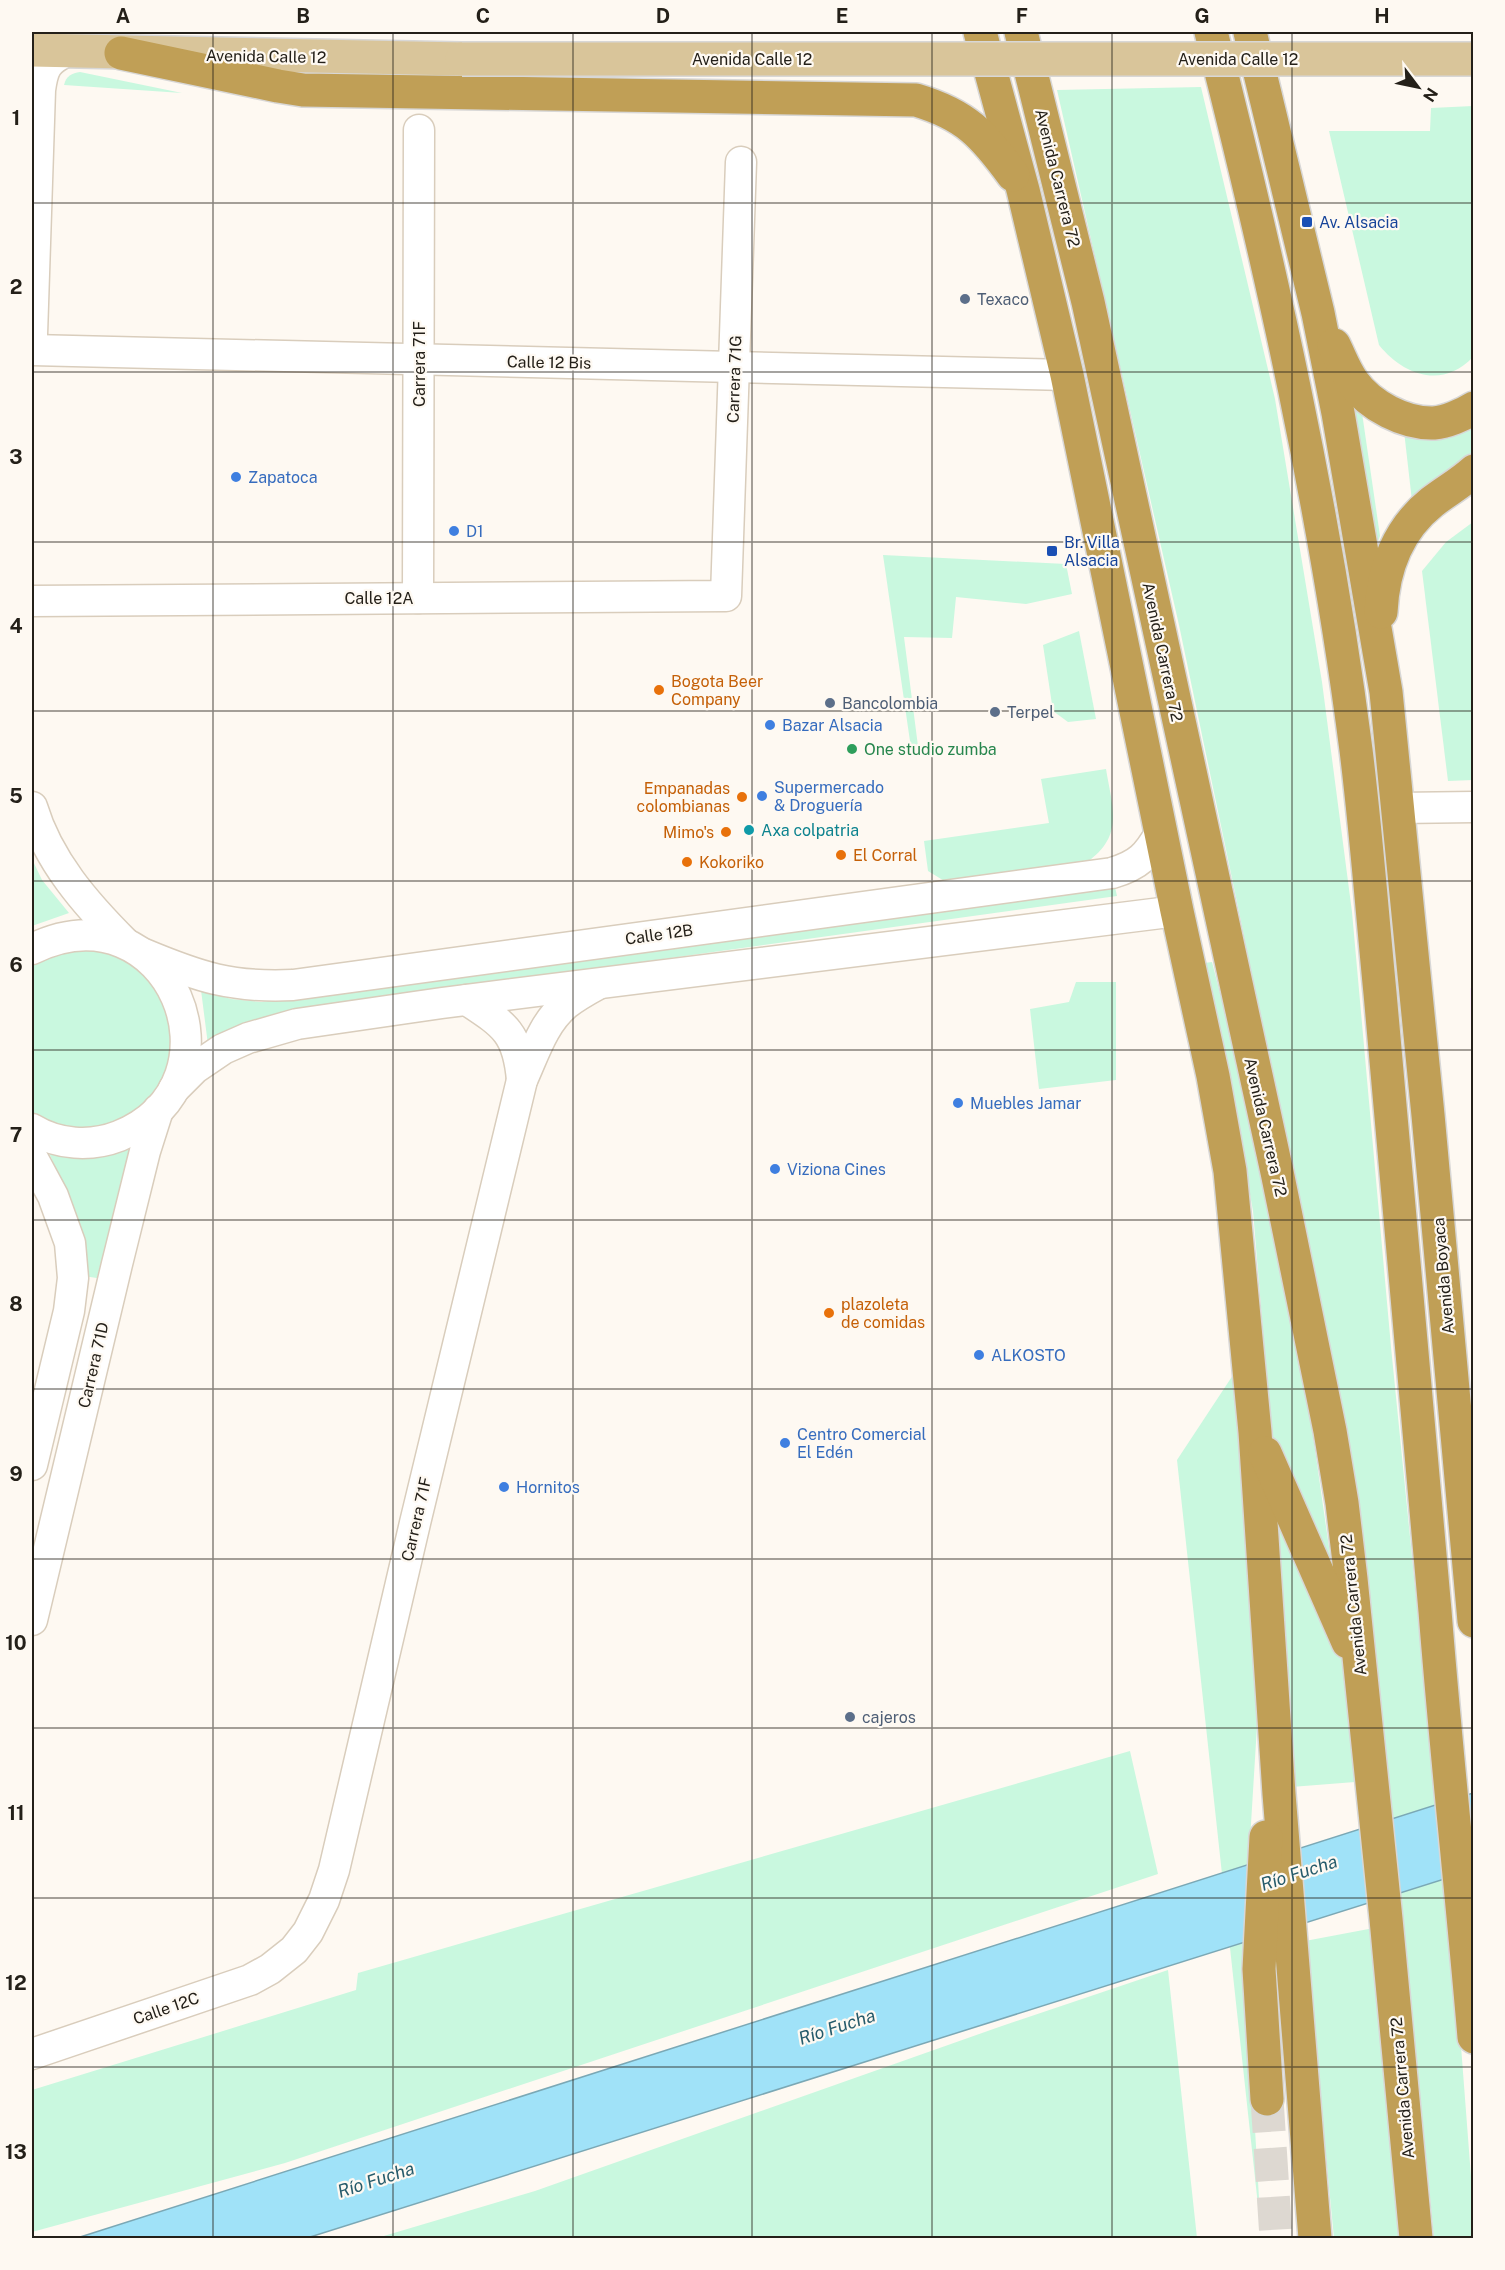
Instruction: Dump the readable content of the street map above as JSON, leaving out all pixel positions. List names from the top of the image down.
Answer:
{
  "streets": {
    "highway": ["Avenida Carrera 72", "Avenida Boyaca"],
    "main road": ["Avenida Calle 12"],
    "street": [
      "Calle 12 Bis",
      "Carrera 71F",
      "Carrera 71G",
      "Calle 12A",
      "Calle 12B",
      "Carrera 71D",
      "Calle 12C"
    ]
  },
  "crossings": [
    ["Calle 12 Bis", "Carrera 71F"],
    ["Calle 12 Bis", "Carrera 71G"],
    ["Carrera 71F", "Calle 12A"],
    ["Carrera 71F", "Calle 12C"],
    ["Carrera 71G", "Calle 12A"],
    ["Calle 12B", "Carrera 71D"]
  ],
  "water": ["Río Fucha"],
  "places": {
    "transit": ["Av. Alsacia", "Br. Villa Alsacia"],
    "other": [
      "Texaco",
      "Zapatoca",
      "D1",
      "Bogota Beer Company",
      "Bancolombia",
      "Terpel",
      "Bazar Alsacia",
      "One studio zumba",
      "Supermercado & Droguería",
      "Empanadas colombianas",
      "Axa colpatria",
      "Mimo's",
      "El Corral",
      "Kokoriko",
      "Muebles Jamar",
      "Viziona Cines",
      "plazoleta de comidas",
      "ALKOSTO",
      "Centro Comercial El Edén",
      "Hornitos",
      "cajeros"
    ]
  },
  "north": "bottom right",
  "grid": {
    "columns": [
      "A",
      "B",
      "C",
      "D",
      "E",
      "F",
      "G",
      "H"
    ],
    "rows": [
      "1",
      "2",
      "3",
      "4",
      "5",
      "6",
      "7",
      "8",
      "9",
      "10",
      "11",
      "12",
      "13"
    ]
  }
}
